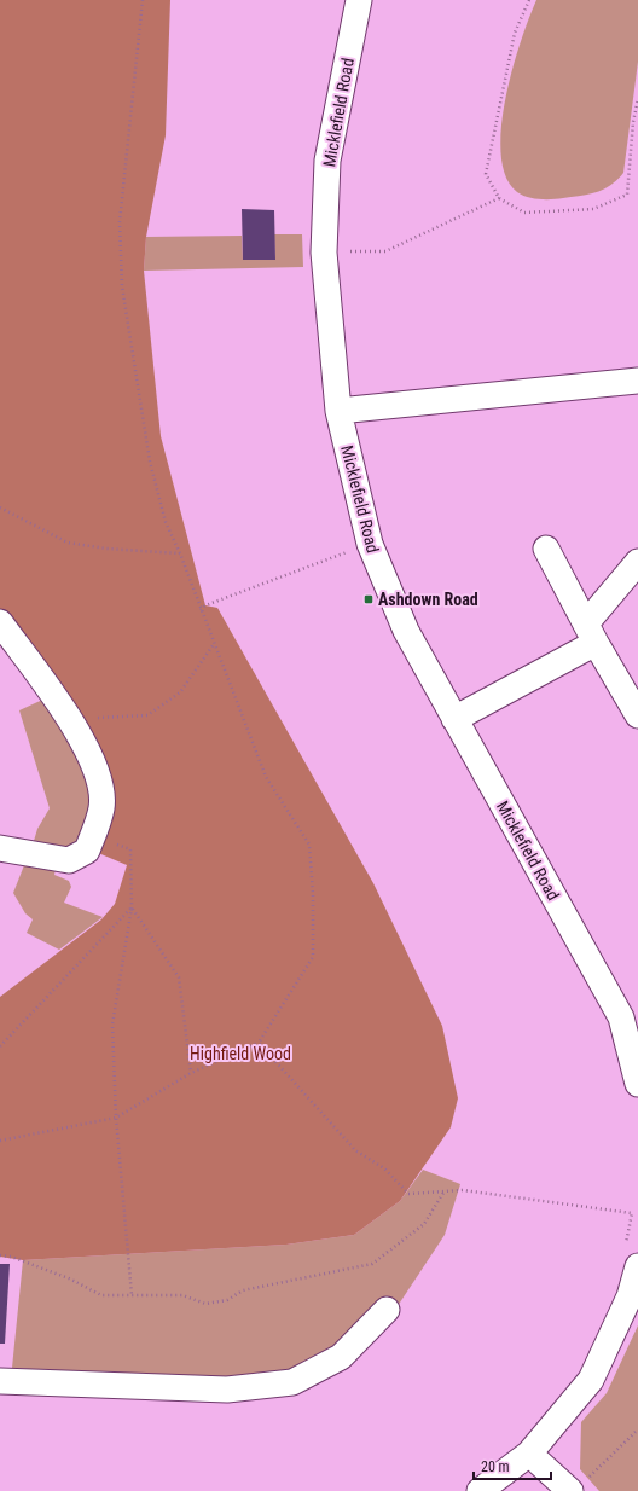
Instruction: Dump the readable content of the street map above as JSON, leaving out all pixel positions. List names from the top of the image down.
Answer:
{
  "streets": {
    "street": ["Micklefield Road"]
  },
  "parks": ["Highfield Wood"],
  "places": {
    "transit": ["Ashdown Road"]
  },
  "scale_bar": "20 m"
}
